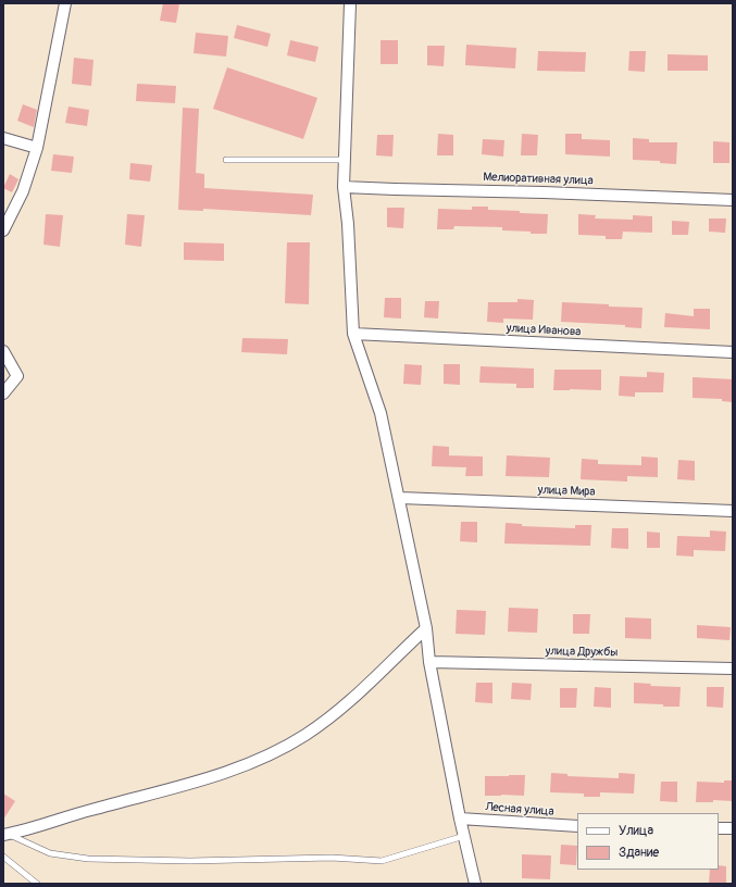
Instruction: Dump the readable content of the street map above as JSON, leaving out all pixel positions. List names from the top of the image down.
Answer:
{
  "streets": {
    "street": [
      "Мелиоративная улица",
      "улица Иванова",
      "улица Мира",
      "улица Дружбы",
      "Лесная улица"
    ]
  },
  "legend": ["Улица", "Здание"]
}
